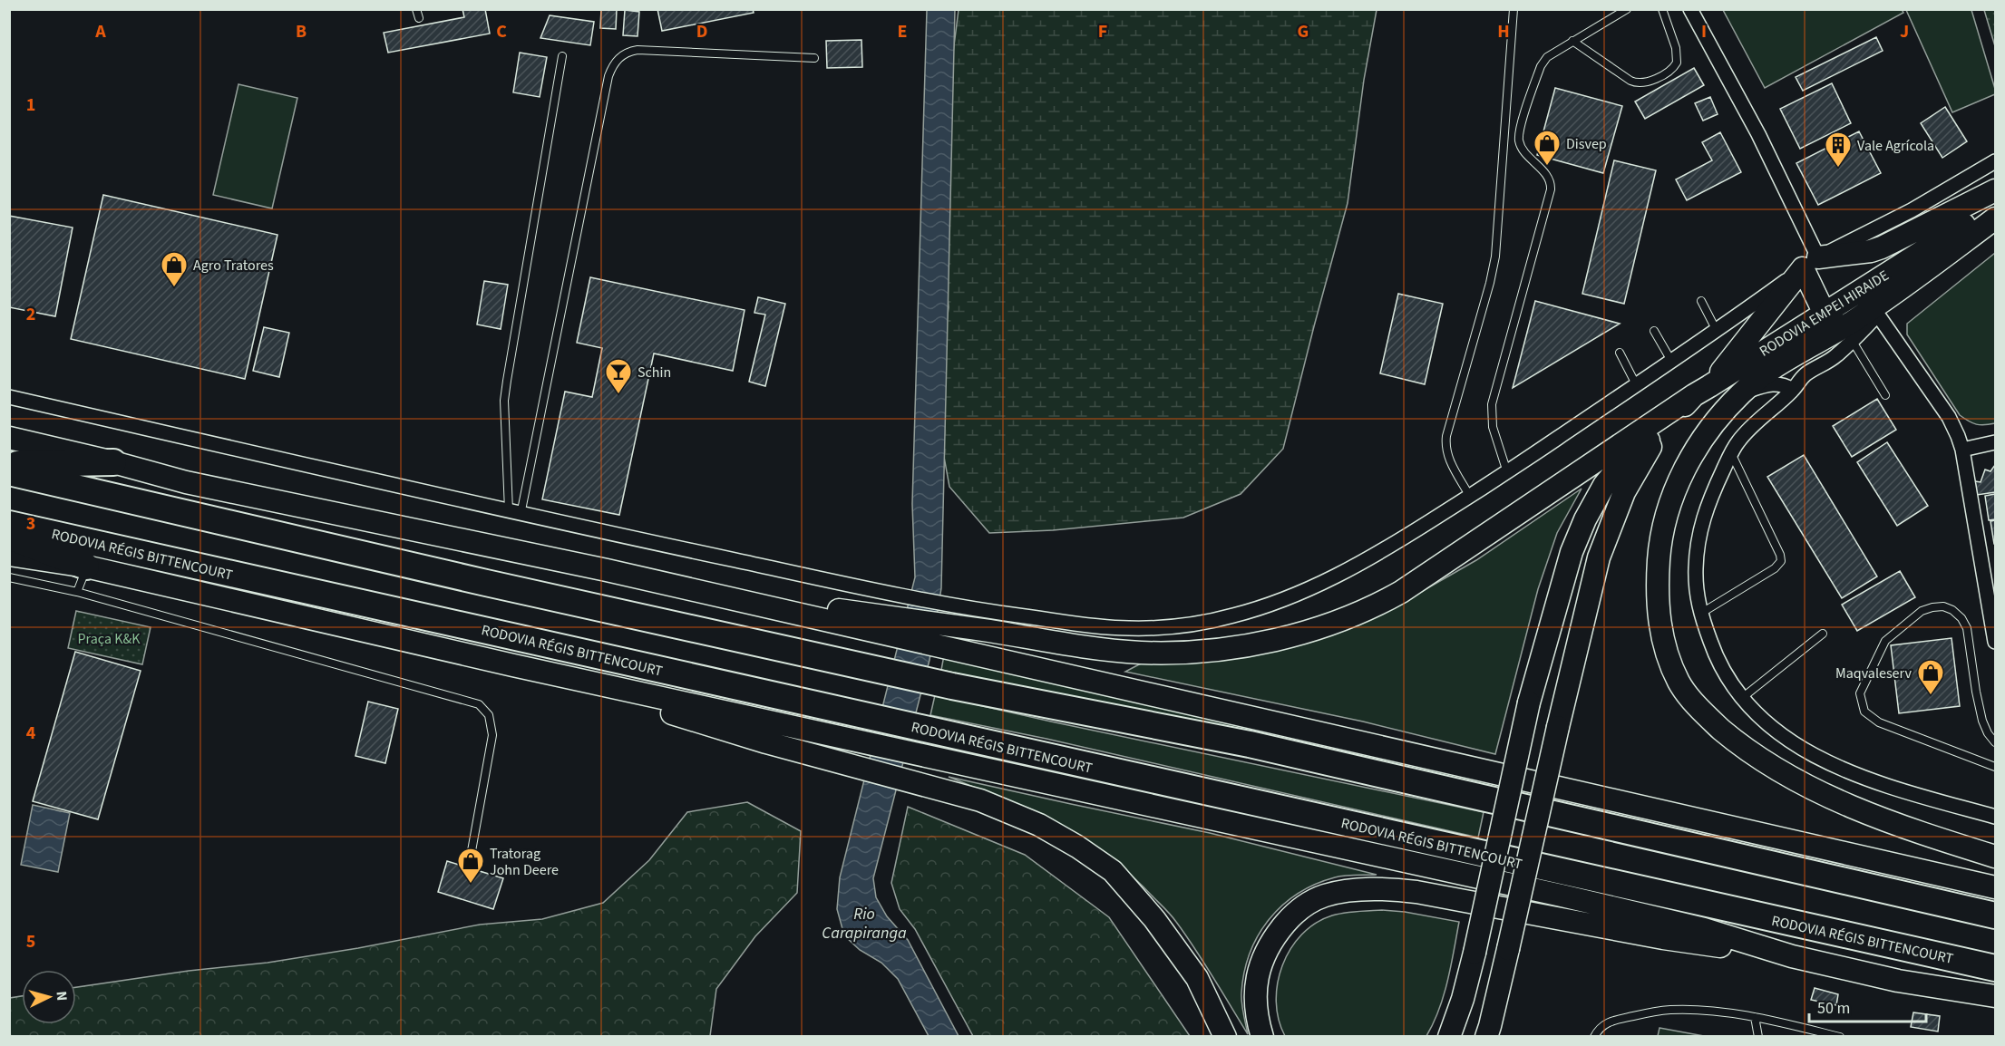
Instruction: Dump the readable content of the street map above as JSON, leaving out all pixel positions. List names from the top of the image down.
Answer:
{
  "streets": {
    "highway": ["RODOVIA RÉGIS BITTENCOURT"],
    "main road": ["RODOVIA EMPEI HIRAIDE"]
  },
  "water": ["Rio Carapiranga"],
  "parks": ["Praça K&K"],
  "places": {
    "shop": [
      "Disvep",
      "Agro Tratores",
      "Maqvaleserv",
      "Tratorag John Deere"
    ],
    "building": ["Vale Agrícola"],
    "bar": ["Schin"]
  },
  "scale_bar": "50 m",
  "north": "right",
  "grid": {
    "columns": [
      "A",
      "B",
      "C",
      "D",
      "E",
      "F",
      "G",
      "H",
      "I",
      "J"
    ],
    "rows": [
      "1",
      "2",
      "3",
      "4",
      "5"
    ]
  }
}
